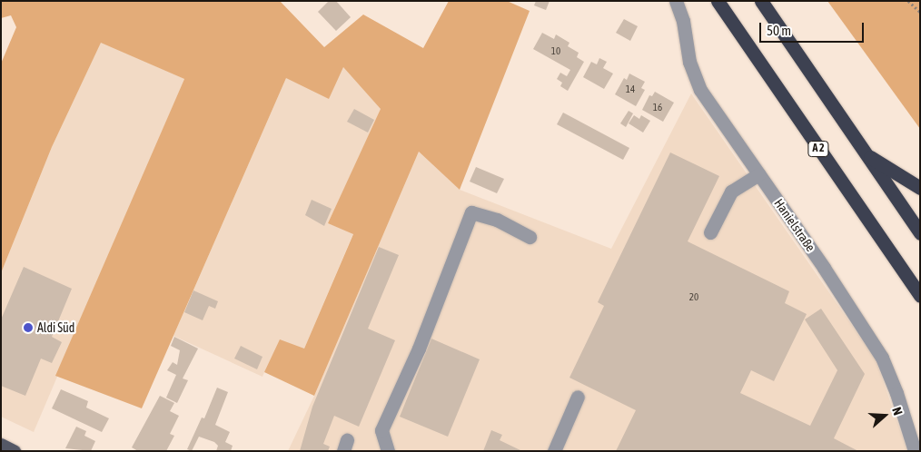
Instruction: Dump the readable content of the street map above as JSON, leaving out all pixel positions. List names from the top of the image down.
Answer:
{
  "streets": {
    "highway": ["A 2"],
    "street": ["Hanielstraße"]
  },
  "places": ["Aldi Süd"],
  "house_numbers": [
    "10",
    "14",
    "16",
    "20"
  ],
  "scale_bar": "50 m",
  "north": "right"
}
